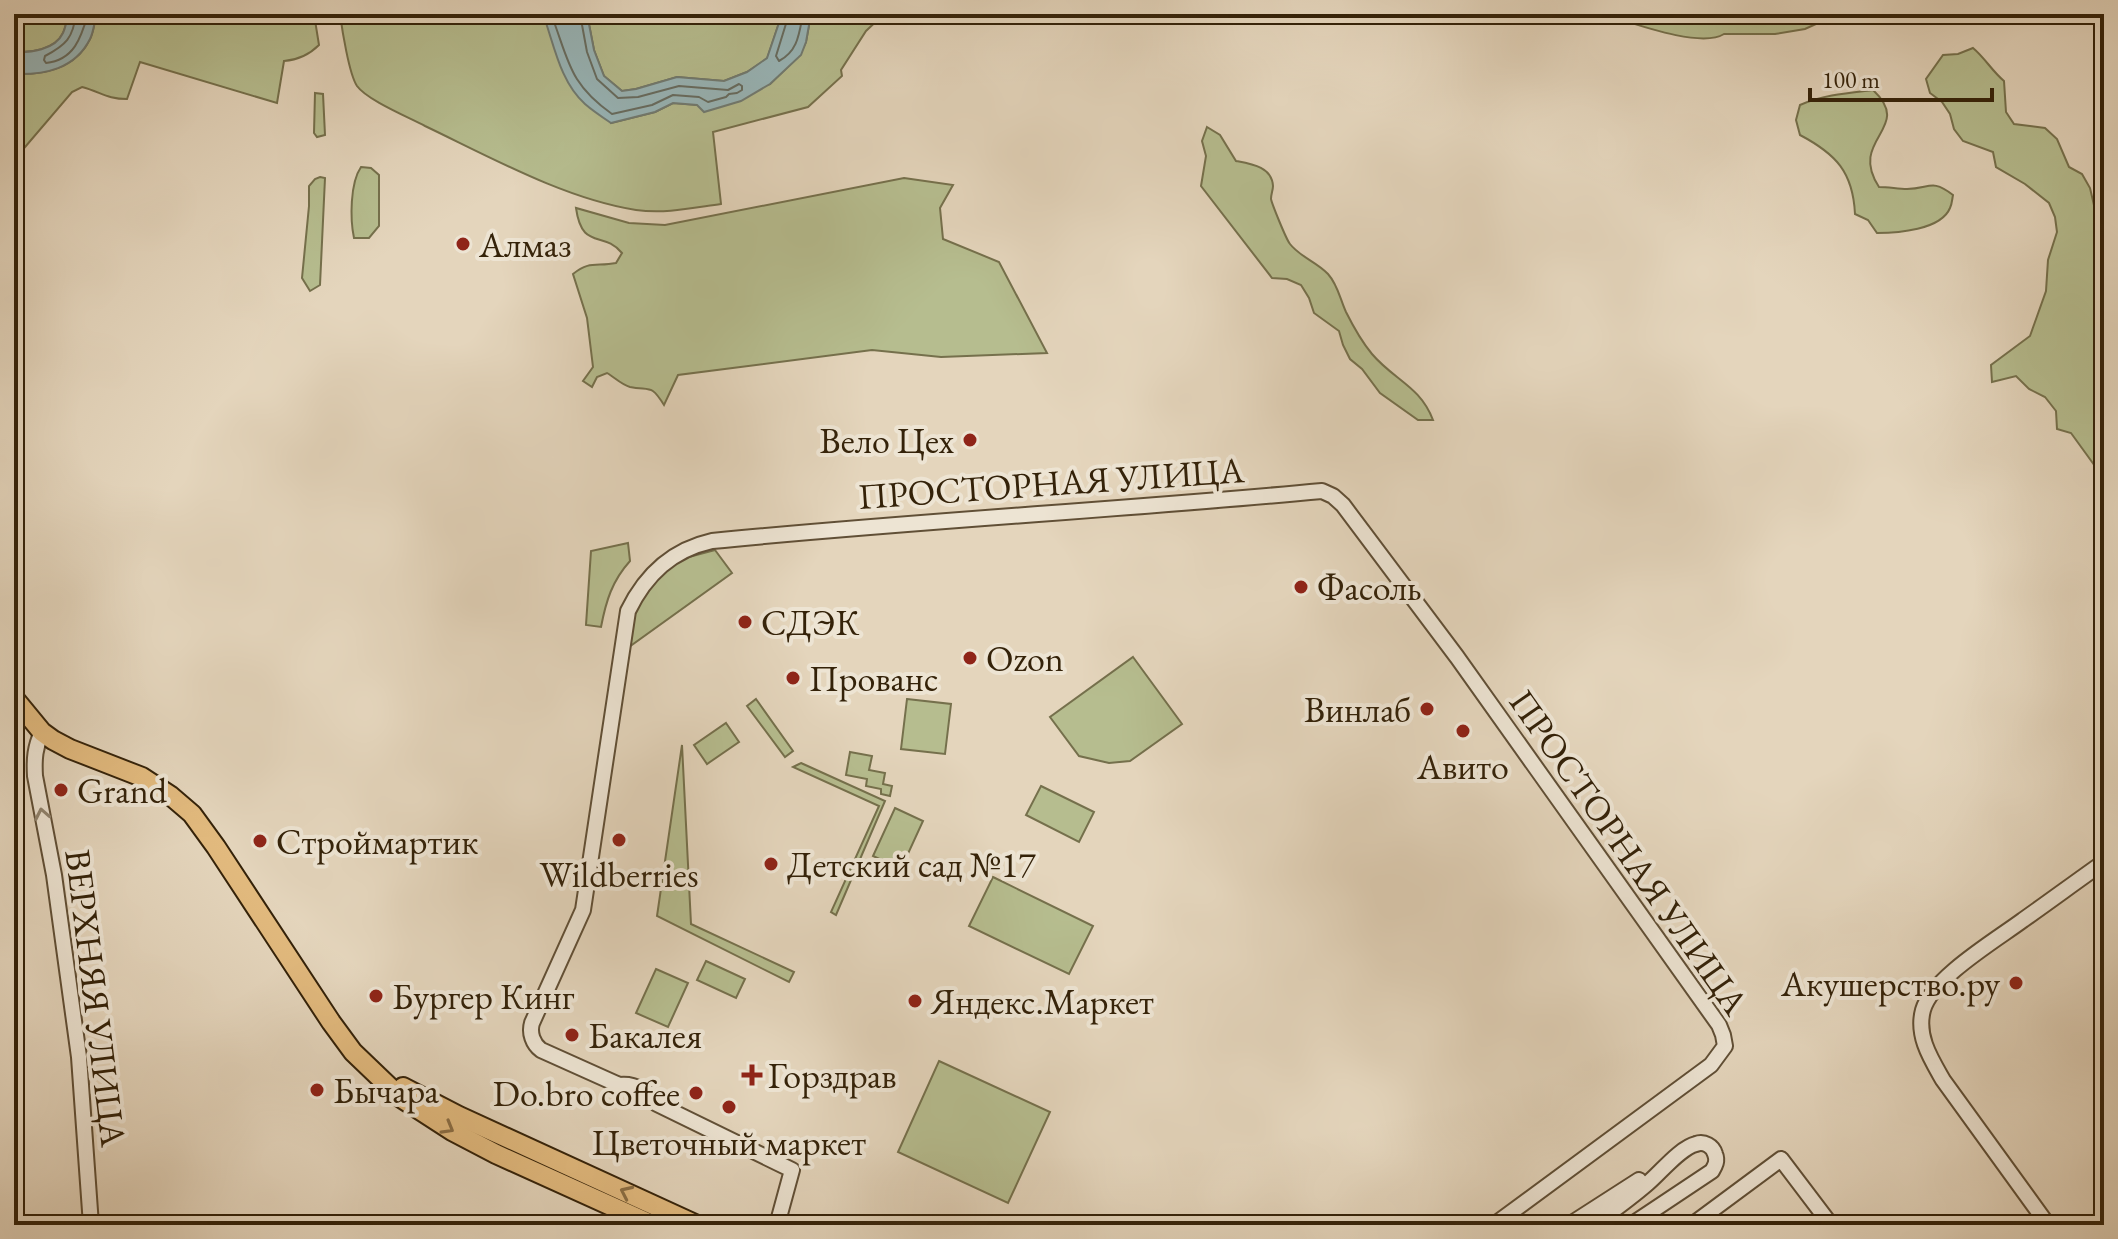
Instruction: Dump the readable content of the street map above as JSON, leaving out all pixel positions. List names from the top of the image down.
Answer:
{
  "streets": {
    "street": ["ПРОСТОРНАЯ УЛИЦА", "ВЕРХНЯЯ УЛИЦА"]
  },
  "one_way": ["ВЕРХНЯЯ УЛИЦА"],
  "places": {
    "other": [
      "Алмаз",
      "Вело Цех",
      "Фасоль",
      "СДЭК",
      "Ozon",
      "Прованс",
      "Винлаб",
      "Авито",
      "Grand",
      "Wildberries",
      "Строймартик",
      "Детский сад №17",
      "Акушерство.ру",
      "Бургер Кинг",
      "Яндекс.Маркет",
      "Бакалея",
      "Бычара",
      "Do.bro coffee",
      "Цветочный маркет"
    ],
    "health": ["Горздрав"]
  },
  "scale_bar": "100 m"
}
